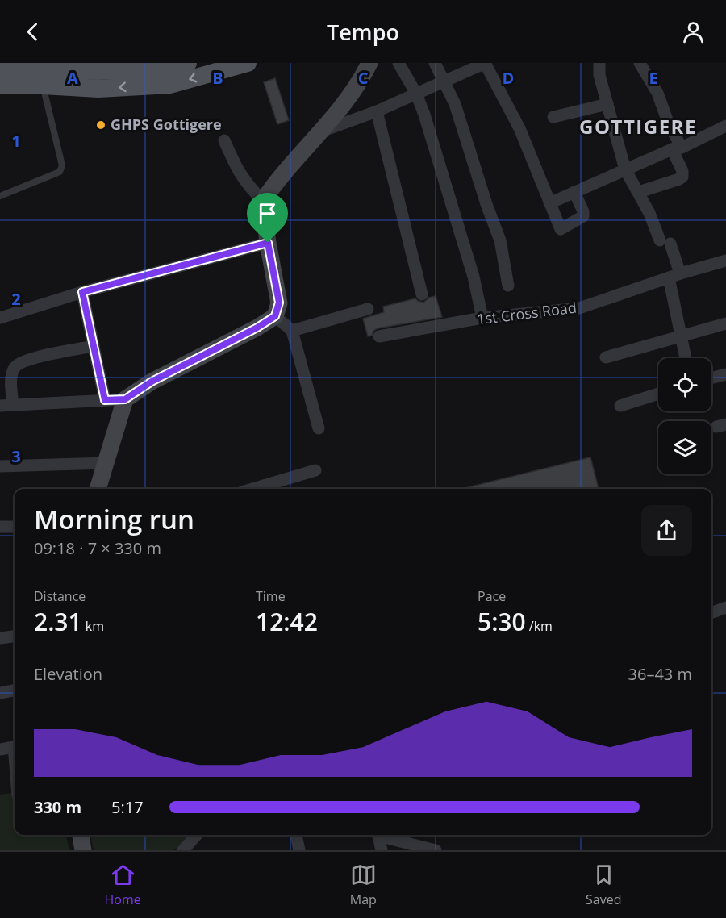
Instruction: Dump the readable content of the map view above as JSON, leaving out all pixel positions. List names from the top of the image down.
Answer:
{
  "streets": {
    "street": ["1st Cross Road"]
  },
  "districts": ["GOTTIGERE"],
  "places": ["GHPS Gottigere"],
  "page": {
    "header": "Tempo",
    "heading": ["Morning run", "09:18 · 7 × 330 m"],
    "stats": [
      ["Distance", "2.31 km"],
      ["Time", "12:42"],
      ["Pace", "5:30 /km"]
    ],
    "chart": ["Elevation", "36–43 m"],
    "list": [
      {
        "name": "330 m",
        "note": "5:17"
      }
    ],
    "tabs": ["Home", "Map", "Saved"]
  },
  "grid": {
    "columns": [
      "A",
      "B",
      "C",
      "D",
      "E"
    ],
    "rows": ["1", "2", "3"]
  }
}
